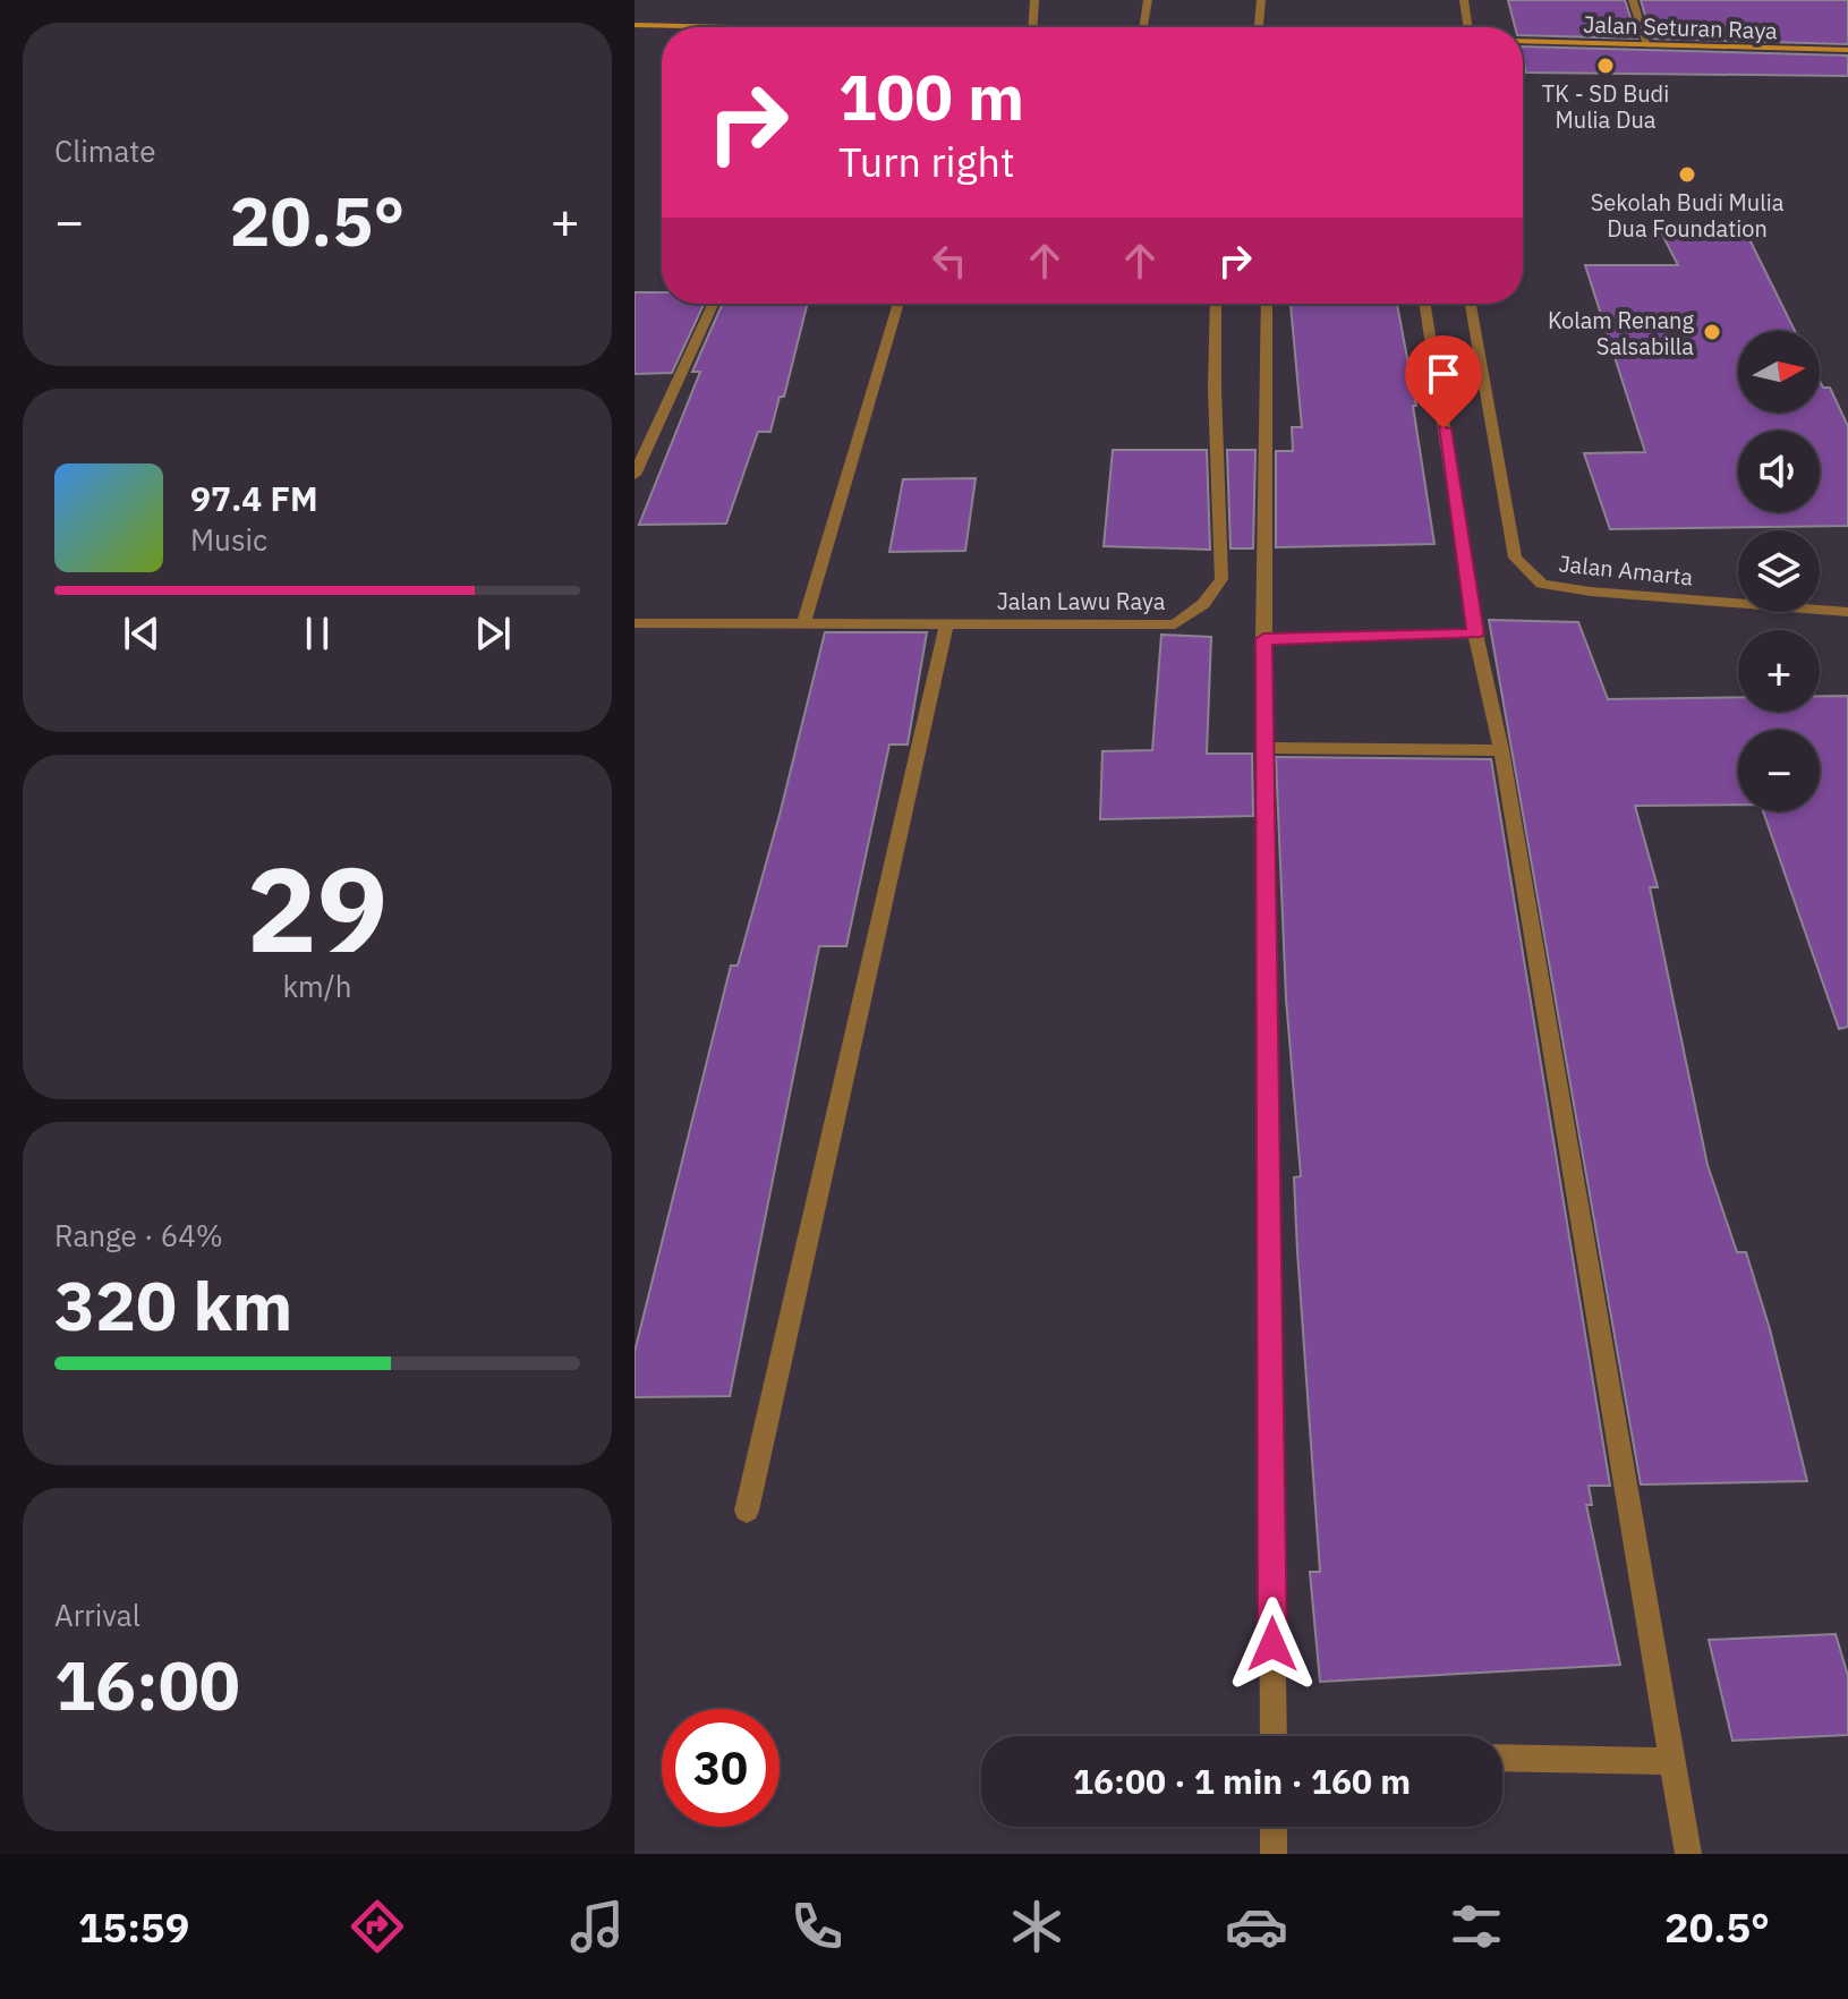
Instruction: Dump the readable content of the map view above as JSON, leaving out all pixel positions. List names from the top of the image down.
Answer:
{
  "streets": {
    "main road": ["Jalan Seturan Raya"],
    "street": ["Jalan Amarta", "Jalan Lawu Raya"]
  },
  "places": ["TK - SD Budi Mulia Dua", "Sekolah Budi Mulia Dua Foundation", "Kolam Renang Salsabilla"],
  "north": "right",
  "page": {
    "tile": [
      "Climate",
      ["29", "km/h"],
      ["Range · 64%", "320 km"],
      ["Arrival", "16:00"]
    ],
    "turn": ["100 m", "Turn right"],
    "heat": ["−", "20.5°", "+"],
    "map_buttons": ["+", "−"],
    "song": ["97.4 FM", "Music"],
    "limit": "30",
    "trip": "16:00 · 1 min · 160 m",
    "tabs": ["15:59", "20.5°"]
  }
}
